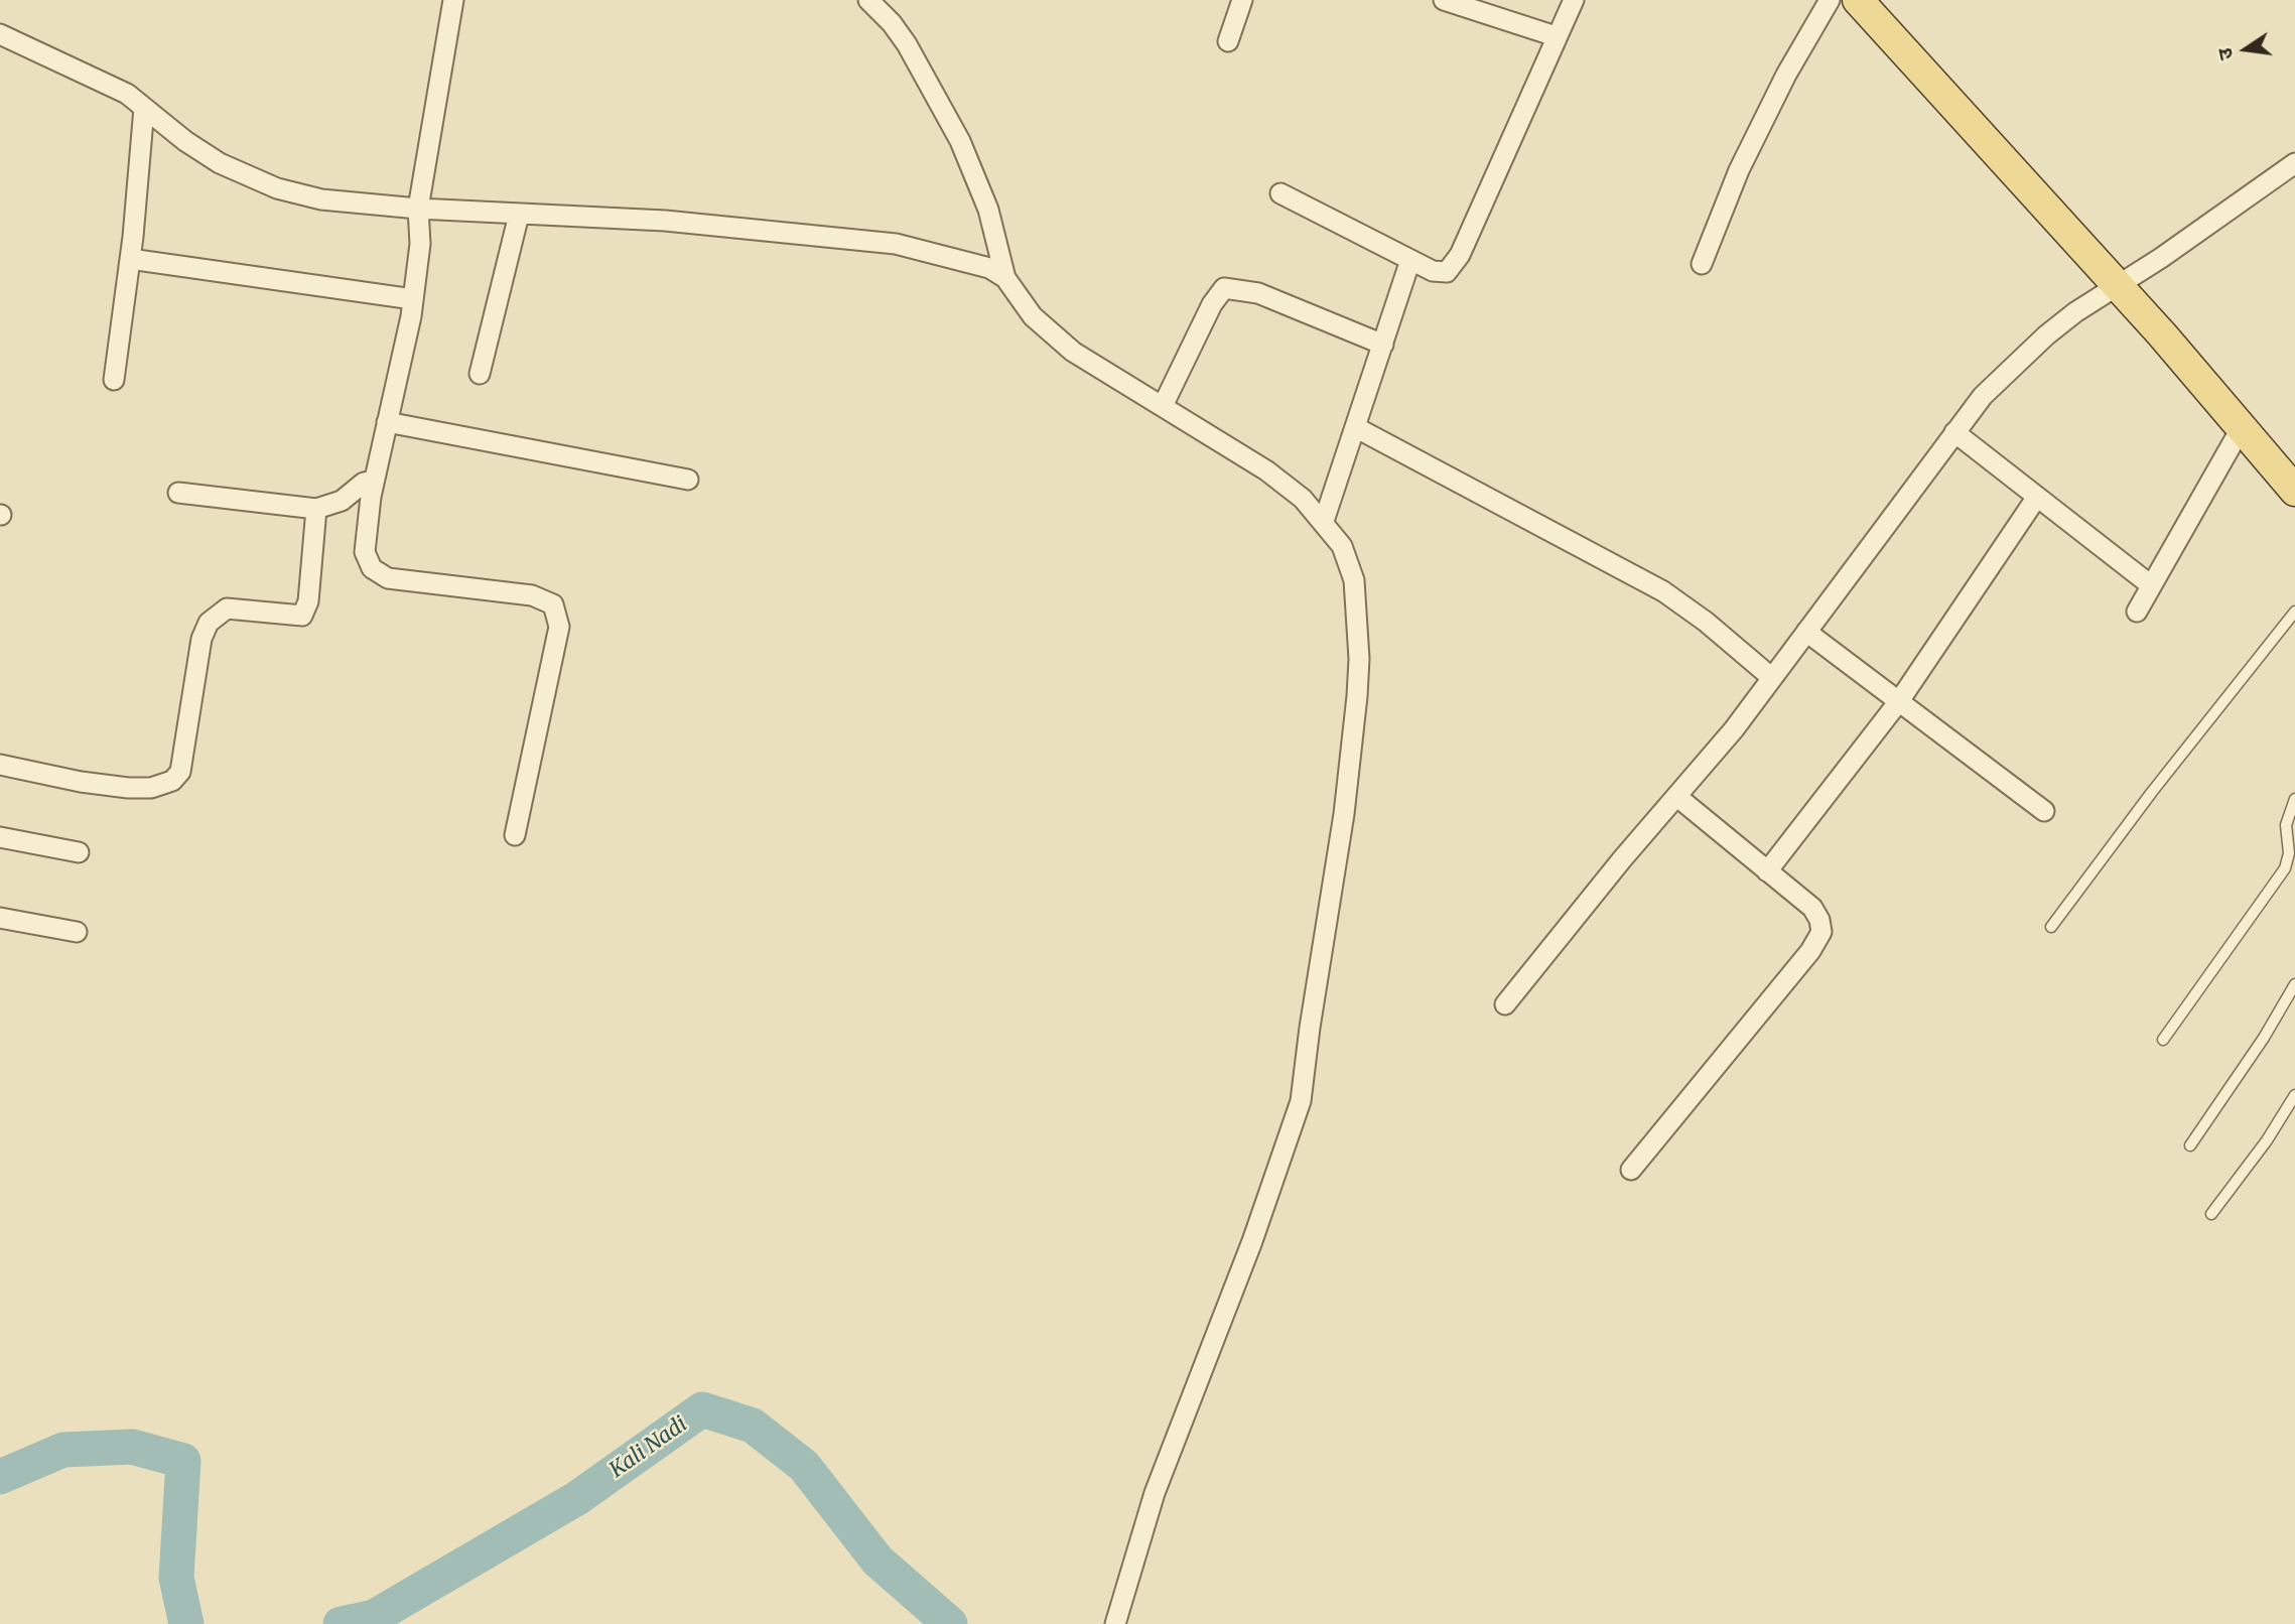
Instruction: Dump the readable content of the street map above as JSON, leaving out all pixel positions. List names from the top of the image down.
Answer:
{
  "water": ["Kali Nadi"],
  "north": "left"
}
